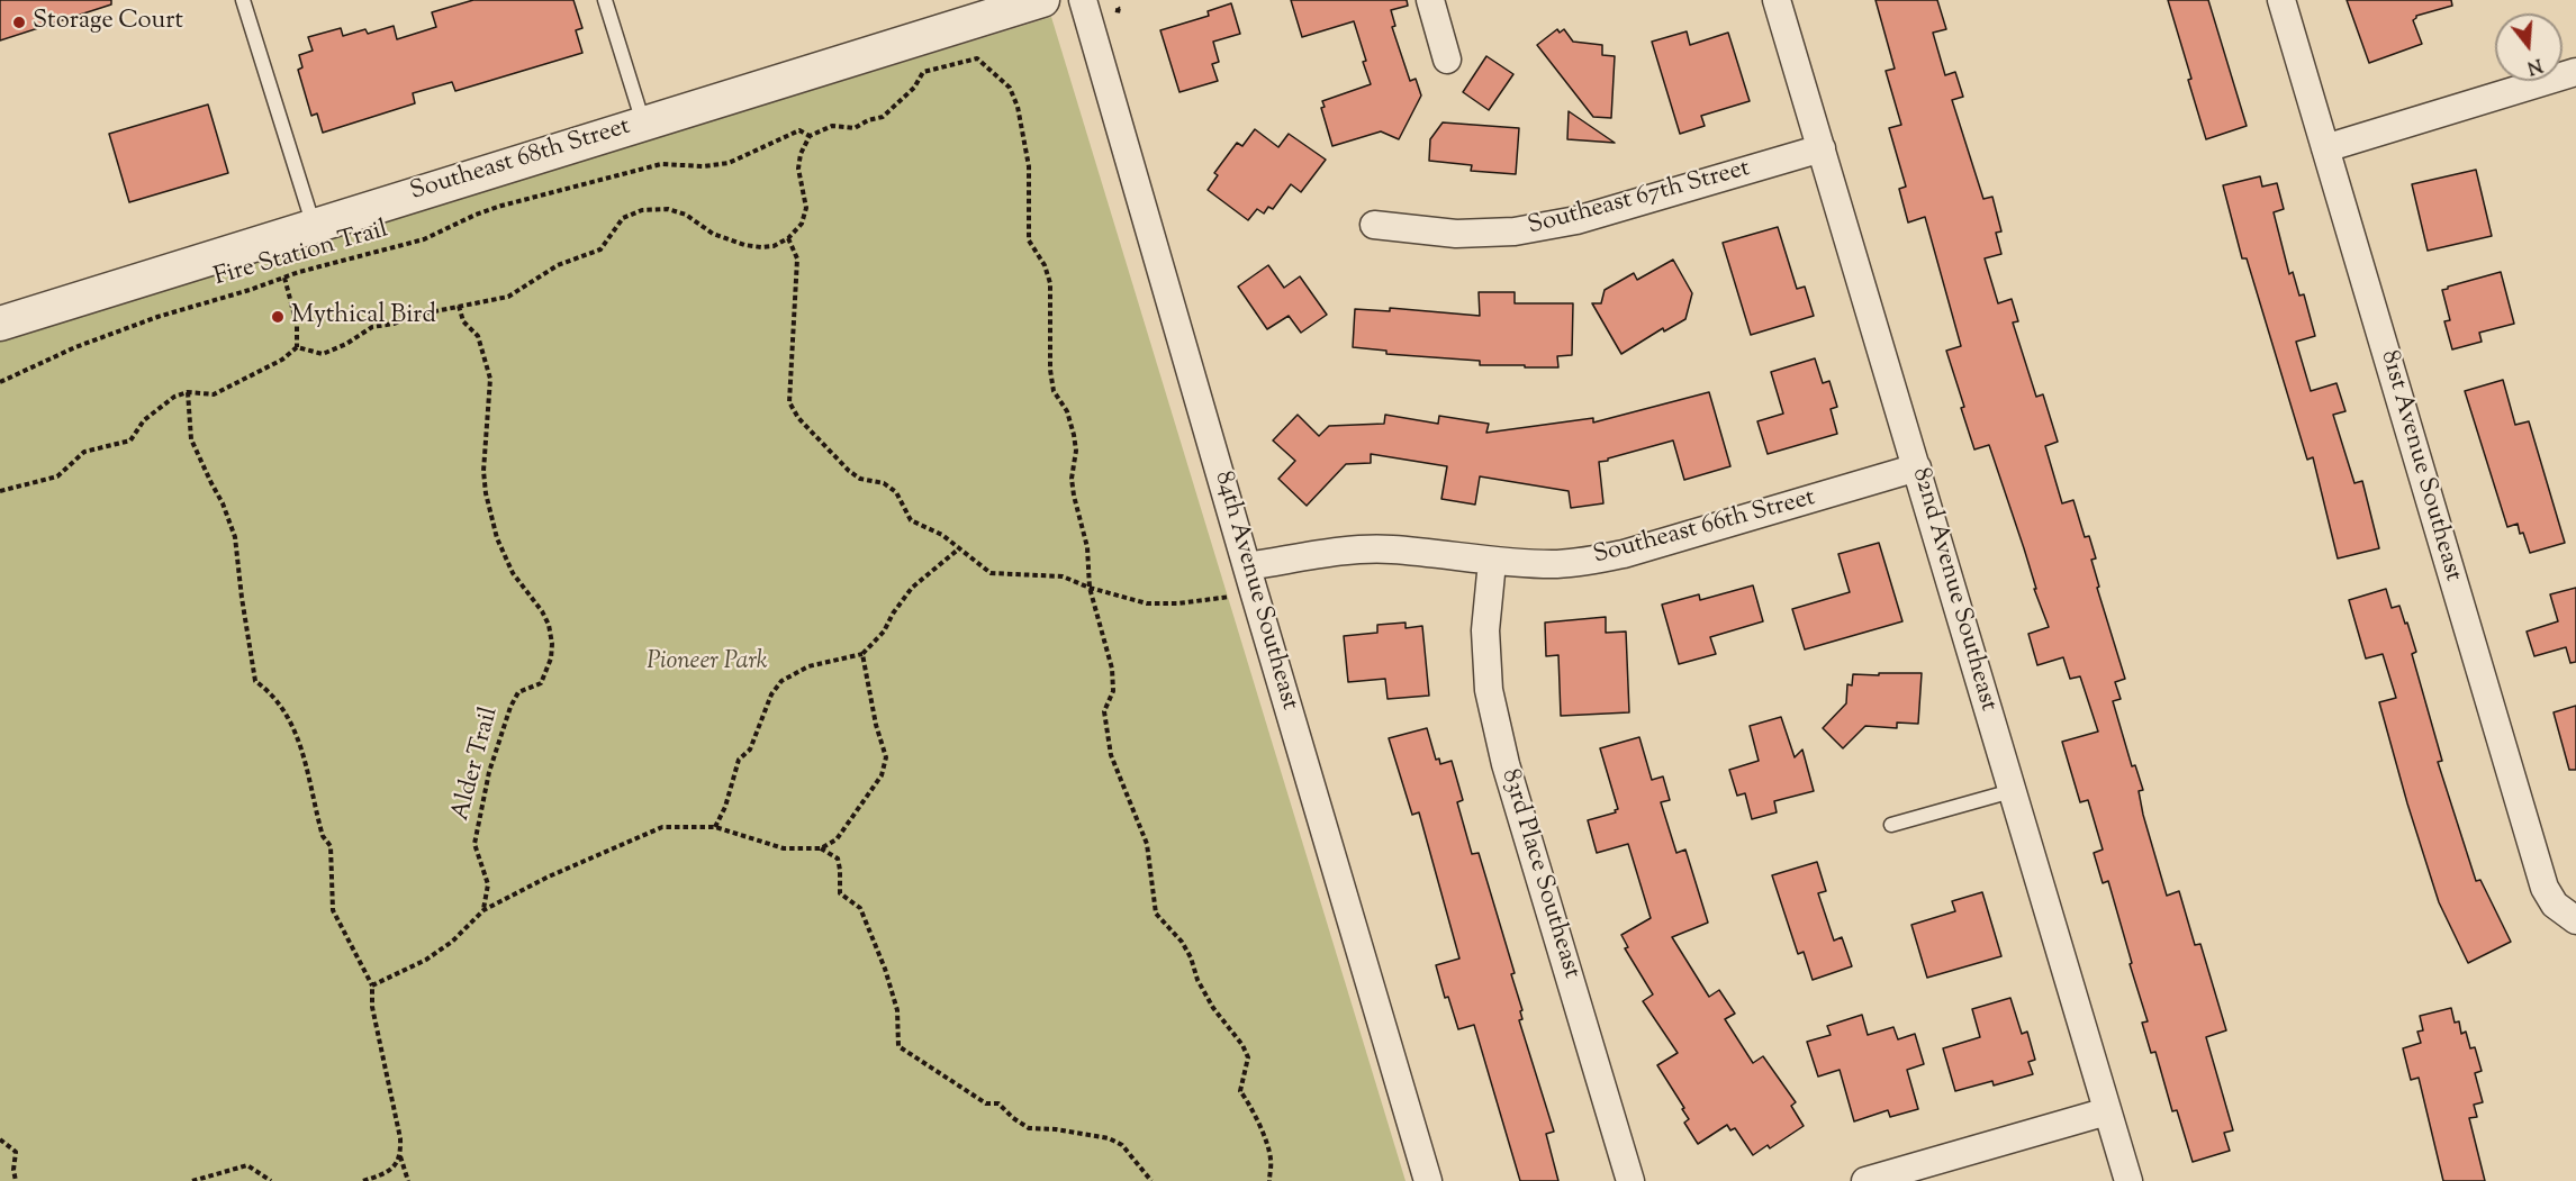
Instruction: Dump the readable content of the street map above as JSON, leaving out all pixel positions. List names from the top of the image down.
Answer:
{
  "streets": {
    "street": [
      "Southeast 68th Street",
      "Southeast 67th Street",
      "81st Avenue Southeast",
      "Southeast 66th Street",
      "82nd Avenue Southeast",
      "84th Avenue Southeast",
      "83rd Place Southeast"
    ],
    "path": ["Fire Station Trail", "Alder Trail"]
  },
  "crossings": [
    ["Southeast 67th Street", "82nd Avenue Southeast"],
    ["Southeast 66th Street", "82nd Avenue Southeast"],
    ["Southeast 66th Street", "84th Avenue Southeast"],
    ["Southeast 66th Street", "83rd Place Southeast"]
  ],
  "parks": ["Pioneer Park"],
  "places": ["Storage Court", "Mythical Bird"],
  "north": "bottom"
}
